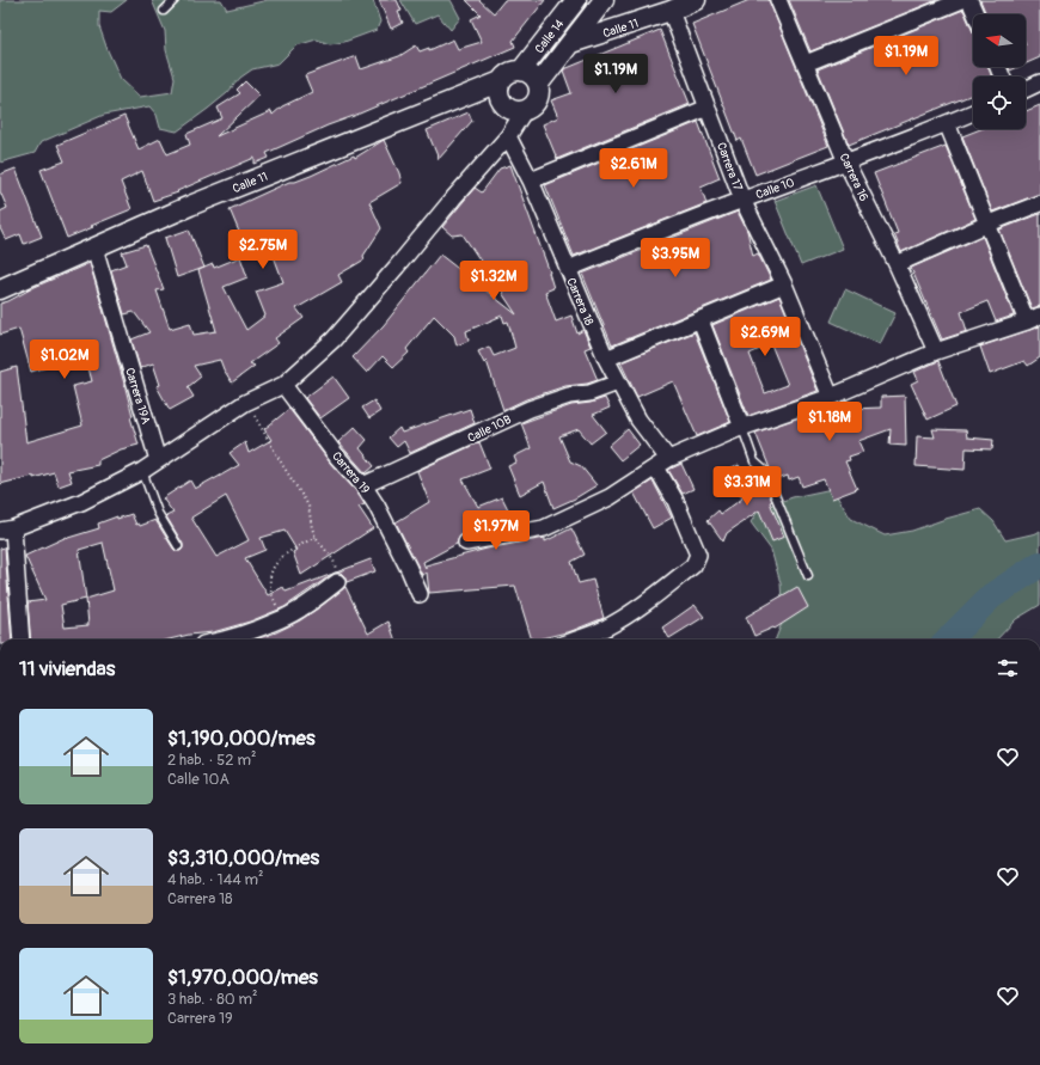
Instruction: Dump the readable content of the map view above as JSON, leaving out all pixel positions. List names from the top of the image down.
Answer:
{
  "streets": {
    "street": [
      "Calle 11",
      "Calle 14",
      "Carrera 17",
      "Carrera 16",
      "Calle 10",
      "Carrera 18",
      "Carrera 19A",
      "Calle 10B",
      "Carrera 19"
    ]
  },
  "crossings": [
    ["Calle 11", "Calle 14"],
    ["Calle 11", "Carrera 17"],
    ["Calle 11", "Carrera 19A"],
    ["Carrera 17", "Calle 10"],
    ["Carrera 16", "Calle 10"],
    ["Calle 10", "Carrera 18"],
    ["Carrera 18", "Calle 10B"],
    ["Calle 10B", "Carrera 19"]
  ],
  "north": "left",
  "page": {
    "price": [
      "$1.19M",
      "$1.19M",
      "$2.61M",
      "$2.75M",
      "$3.95M",
      "$1.32M",
      "$2.69M",
      "$1.02M",
      "$1.18M",
      "$3.31M",
      "$1.97M"
    ],
    "heading": "11 viviendas",
    "list": [
      {
        "name": "$1,190,000/mes",
        "note": "2 hab. · 52 m² · Calle 10A"
      },
      {
        "name": "$3,310,000/mes",
        "note": "4 hab. · 144 m² · Carrera 18"
      },
      {
        "name": "$1,970,000/mes",
        "note": "3 hab. · 80 m² · Carrera 19"
      }
    ]
  }
}
